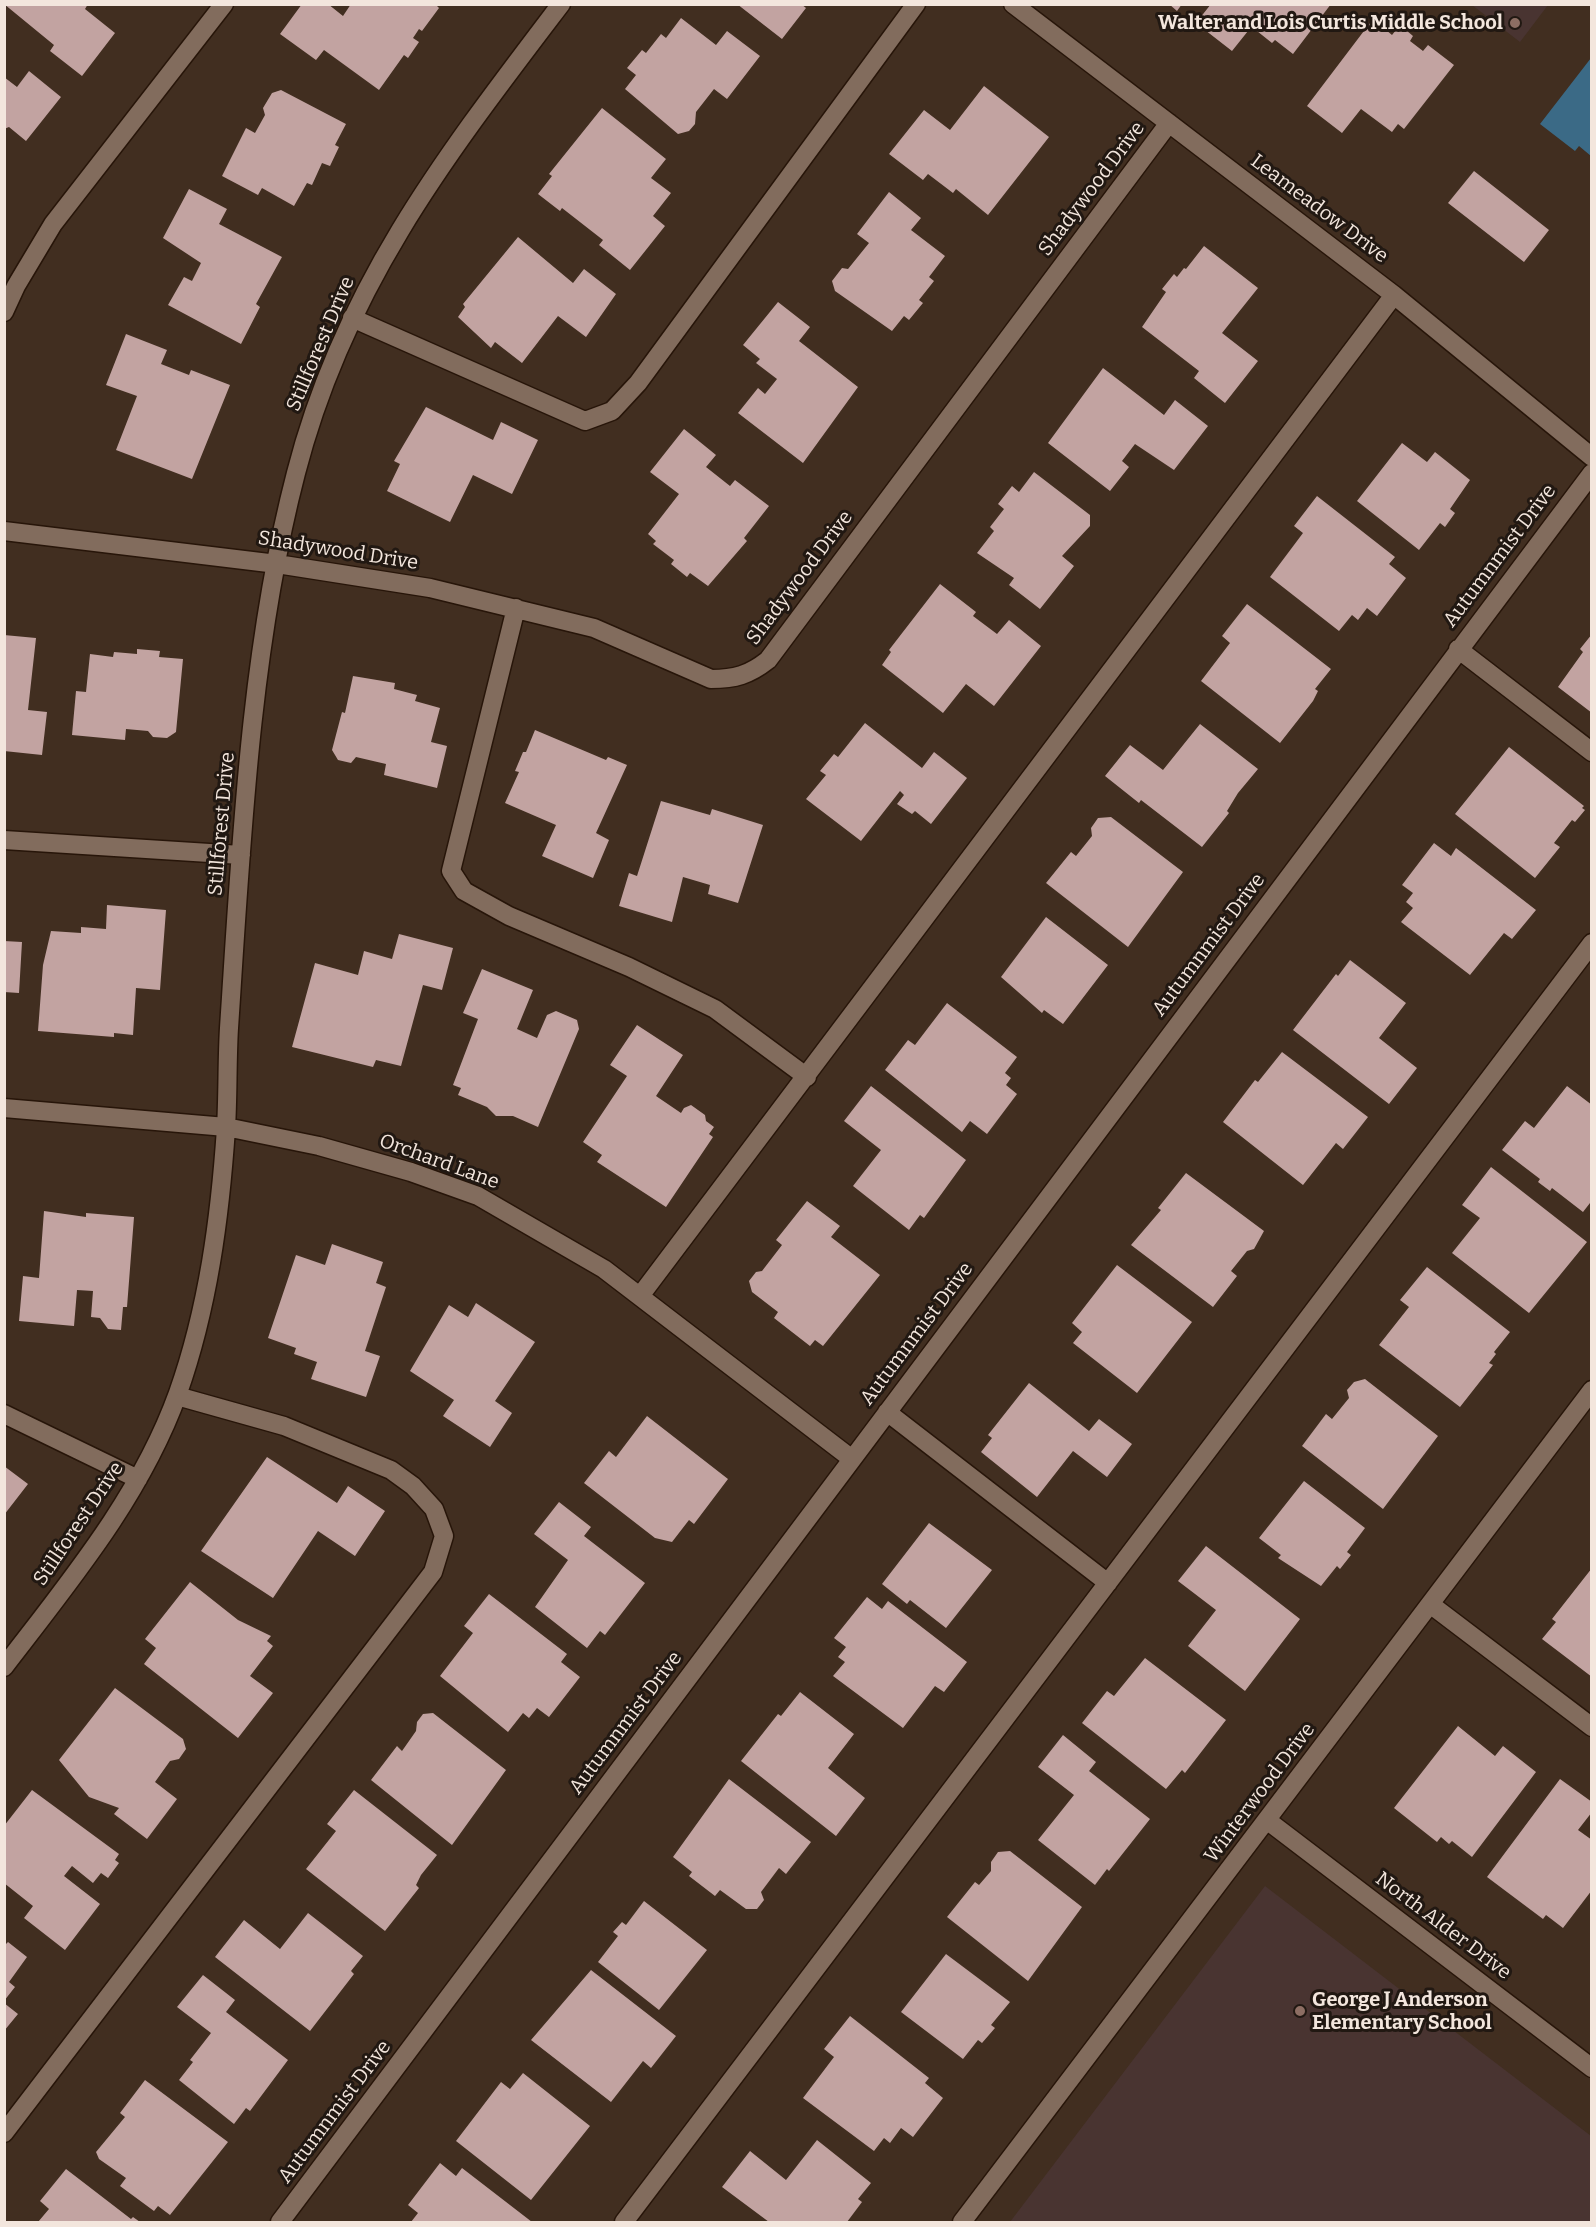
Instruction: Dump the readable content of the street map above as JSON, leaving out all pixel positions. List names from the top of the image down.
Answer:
{
  "streets": {
    "street": [
      "Shadywood Drive",
      "Leameadow Drive",
      "Stillforest Drive",
      "Autumnmist Drive",
      "Orchard Lane",
      "Winterwood Drive",
      "North Alder Drive"
    ]
  },
  "crossings": [
    ["Shadywood Drive", "Leameadow Drive"],
    ["Shadywood Drive", "Stillforest Drive"],
    ["Stillforest Drive", "Orchard Lane"],
    ["Autumnmist Drive", "Orchard Lane"],
    ["Winterwood Drive", "North Alder Drive"]
  ],
  "places": ["Walter and Lois Curtis Middle School", "George J Anderson Elementary School"]
}
